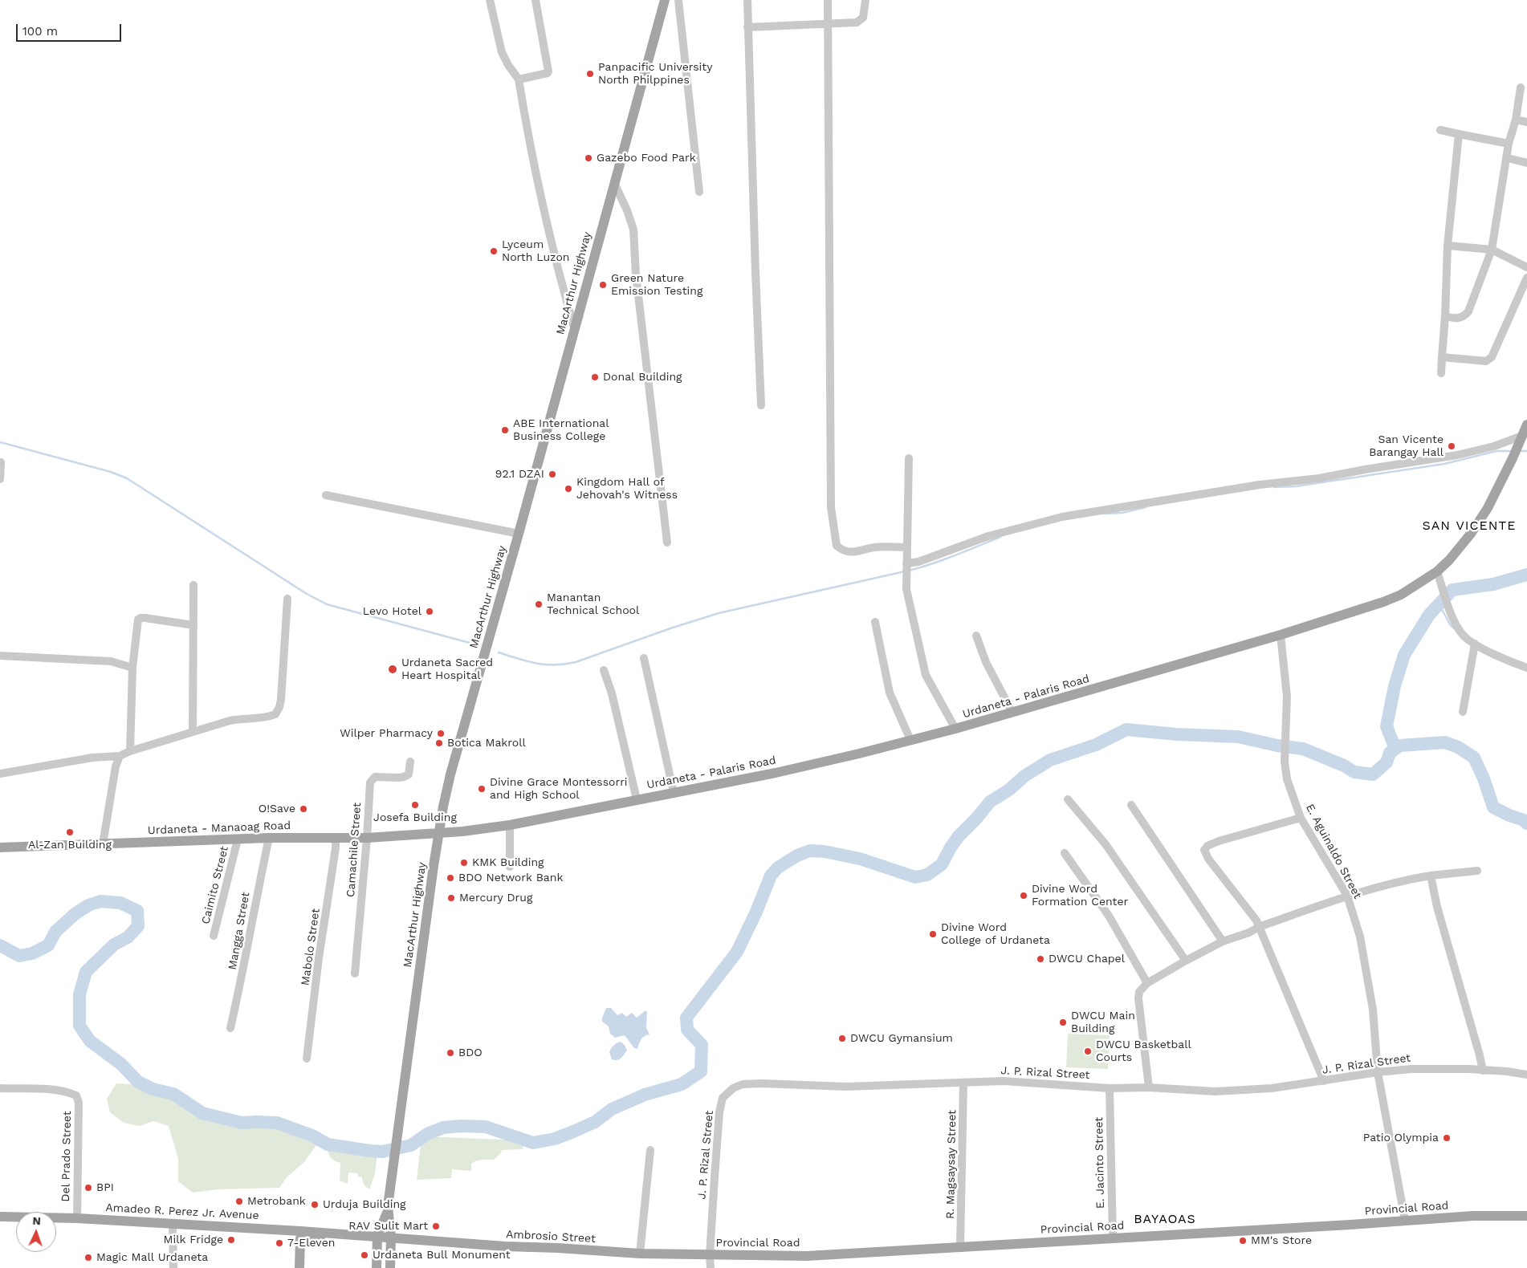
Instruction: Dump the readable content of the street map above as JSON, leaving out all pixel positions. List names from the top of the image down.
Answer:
{
  "streets": {
    "main road": [
      "MacArthur Highway",
      "Urdaneta - Palaris Road",
      "Urdaneta - Manaoag Road",
      "Provincial Road",
      "Amadeo R. Perez Jr. Avenue",
      "Ambrosio Street"
    ],
    "street": [
      "Camachile Street",
      "E. Aguinaldo Street",
      "Caimito Street",
      "Mangga Street",
      "Mabolo Street",
      "J. P. Rizal Street",
      "Del Prado Street",
      "E. Jacinto Street",
      "R. Magsaysay Street"
    ]
  },
  "crossings": [
    ["MacArthur Highway", "Urdaneta - Palaris Road"],
    ["MacArthur Highway", "Urdaneta - Manaoag Road"],
    ["MacArthur Highway", "Amadeo R. Perez Jr. Avenue"],
    ["MacArthur Highway", "Ambrosio Street"],
    ["Urdaneta - Palaris Road", "Urdaneta - Manaoag Road"],
    ["Urdaneta - Palaris Road", "E. Aguinaldo Street"],
    ["Urdaneta - Manaoag Road", "Camachile Street"],
    ["Urdaneta - Manaoag Road", "Caimito Street"],
    ["Urdaneta - Manaoag Road", "Mangga Street"],
    ["Urdaneta - Manaoag Road", "Mabolo Street"],
    ["E. Aguinaldo Street", "J. P. Rizal Street"],
    ["E. Aguinaldo Street", "Provincial Road"],
    ["J. P. Rizal Street", "E. Jacinto Street"],
    ["J. P. Rizal Street", "R. Magsaysay Street"],
    ["J. P. Rizal Street", "Provincial Road"],
    ["J. P. Rizal Street", "Ambrosio Street"],
    ["Del Prado Street", "Amadeo R. Perez Jr. Avenue"],
    ["E. Jacinto Street", "Provincial Road"],
    ["R. Magsaysay Street", "Provincial Road"],
    ["Provincial Road", "Ambrosio Street"],
    ["Amadeo R. Perez Jr. Avenue", "Ambrosio Street"]
  ],
  "districts": ["SAN VICENTE", "BAYAOAS"],
  "places": [
    "Panpacific University North Philppines",
    "Gazebo Food Park",
    "Lyceum North Luzon",
    "Green Nature Emission Testing",
    "Donal Building",
    "ABE International Business College",
    "San Vicente Barangay Hall",
    "92.1 DZAI",
    "Kingdom Hall of Jehovah's Witness",
    "Manantan Technical School",
    "Levo Hotel",
    "Urdaneta Sacred Heart Hospital",
    "Wilper Pharmacy",
    "Botica Makroll",
    "Divine Grace Montessorri and High School",
    "Josefa Building",
    "O!Save",
    "Al-Zan Building",
    "KMK Building",
    "BDO Network Bank",
    "Divine Word Formation Center",
    "Mercury Drug",
    "Divine Word College of Urdaneta",
    "DWCU Chapel",
    "DWCU Main Building",
    "DWCU Gymansium",
    "DWCU Basketball Courts",
    "BDO",
    "Patio Olympia",
    "BPI",
    "Metrobank",
    "Urduja Building",
    "RAV Sulit Mart",
    "Milk Fridge",
    "MM's Store",
    "7-Eleven",
    "Urdaneta Bull Monument",
    "Magic Mall Urdaneta"
  ],
  "scale_bar": "100 m",
  "north": "top"
}
